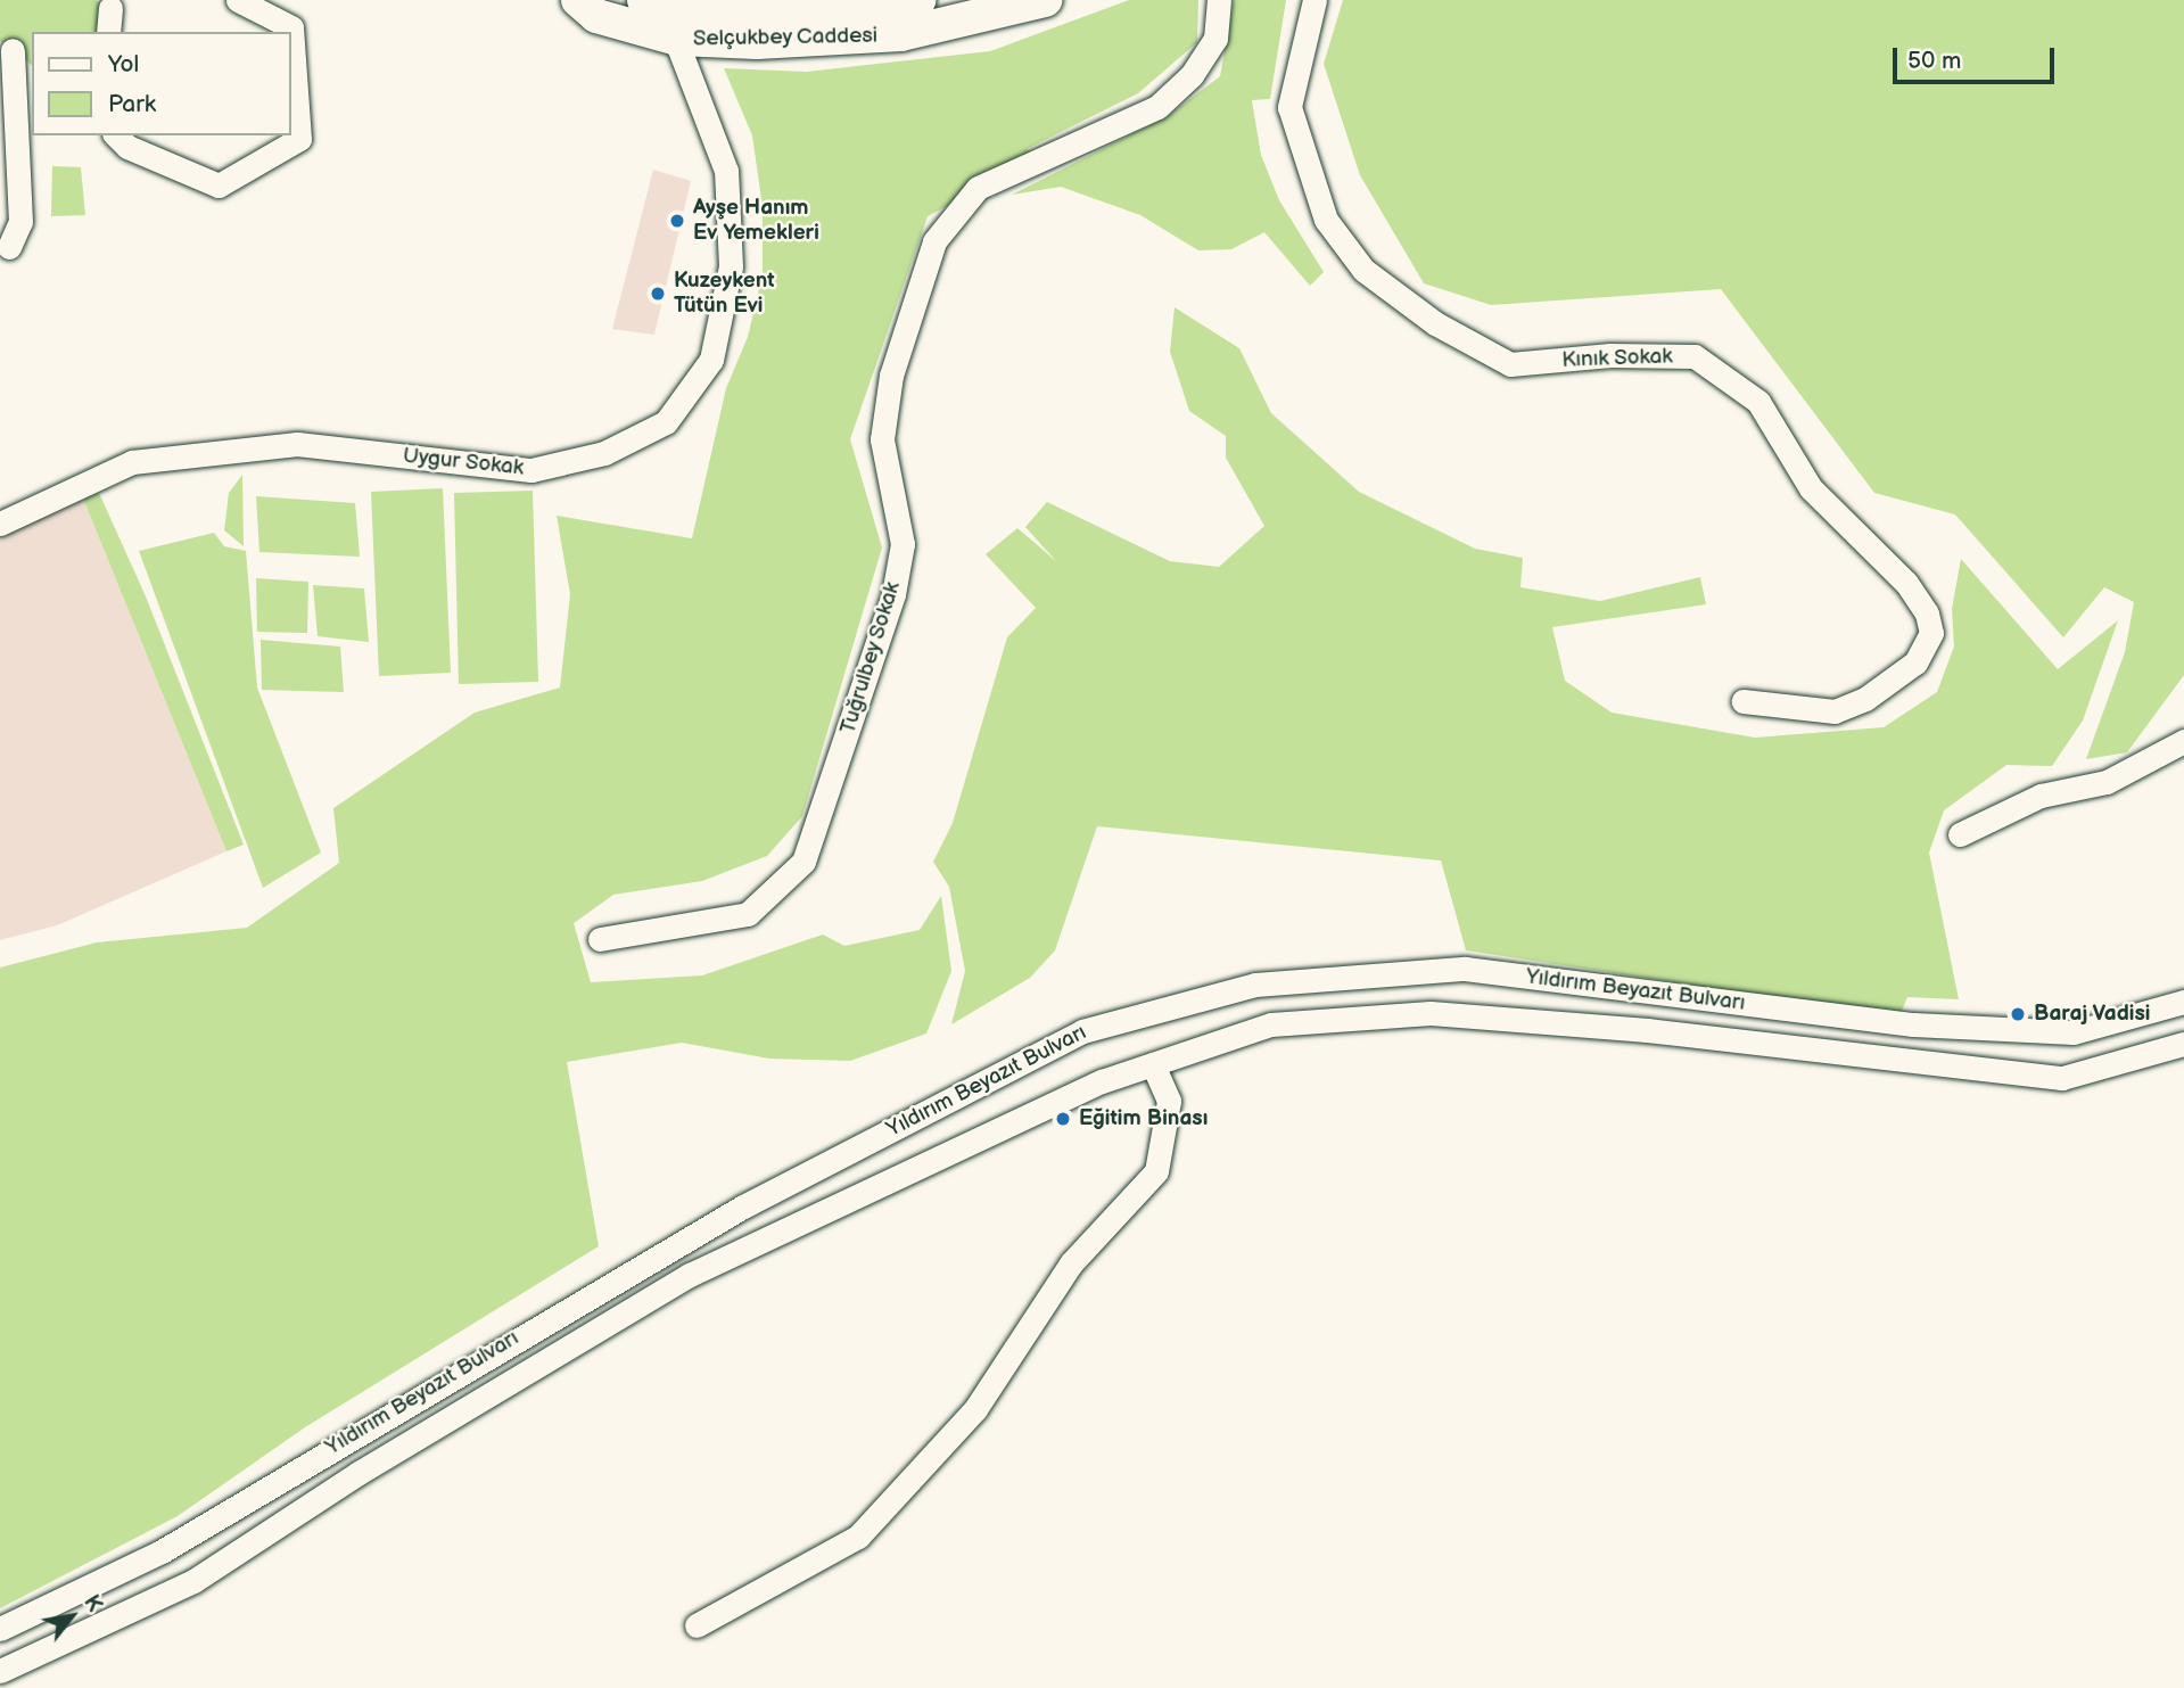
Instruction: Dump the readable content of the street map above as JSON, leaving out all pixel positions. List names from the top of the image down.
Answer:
{
  "streets": {
    "street": [
      "Selçukbey Caddesi",
      "Kınık Sokak",
      "Uygur Sokak",
      "Tuğrulbey Sokak",
      "Yıldırım Beyazıt Bulvarı"
    ]
  },
  "crossings": [
    ["Selçukbey Caddesi", "Uygur Sokak"]
  ],
  "places": [
    "Ayşe Hanım Ev Yemekleri",
    "Kuzeykent Tütün Evi",
    "Baraj Vadisi",
    "Eğitim Binası"
  ],
  "legend": ["Yol", "Park"],
  "scale_bar": "50 m",
  "north": "top right"
}
